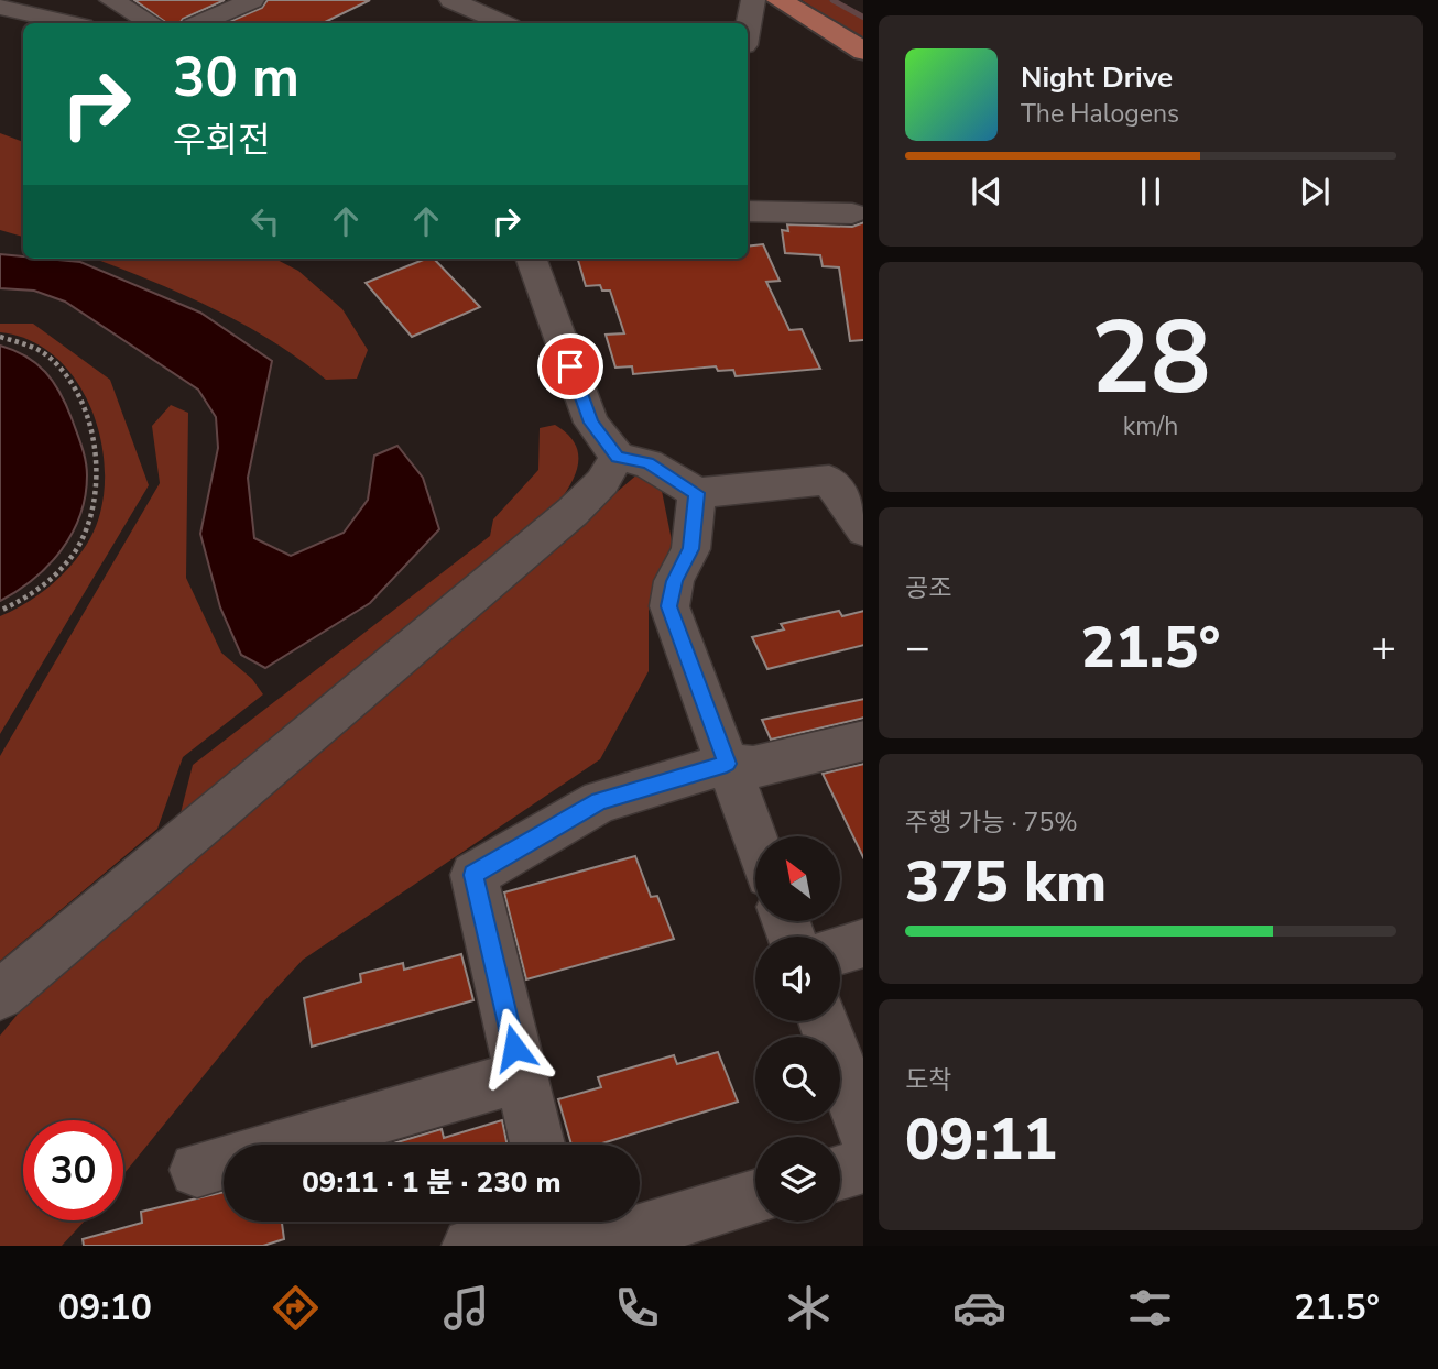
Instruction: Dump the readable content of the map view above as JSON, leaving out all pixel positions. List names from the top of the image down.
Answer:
{
  "north": "top left",
  "page": {
    "turn": ["30 m", "우회전"],
    "song": ["Night Drive", "The Halogens"],
    "tile": [
      ["28", "km/h"],
      "공조",
      ["주행 가능 · 75%", "375 km"],
      ["도착", "09:11"]
    ],
    "heat": ["−", "21.5°", "+"],
    "limit": "30",
    "trip": "09:11 · 1 분 · 230 m",
    "tabs": ["09:10", "21.5°"]
  }
}
